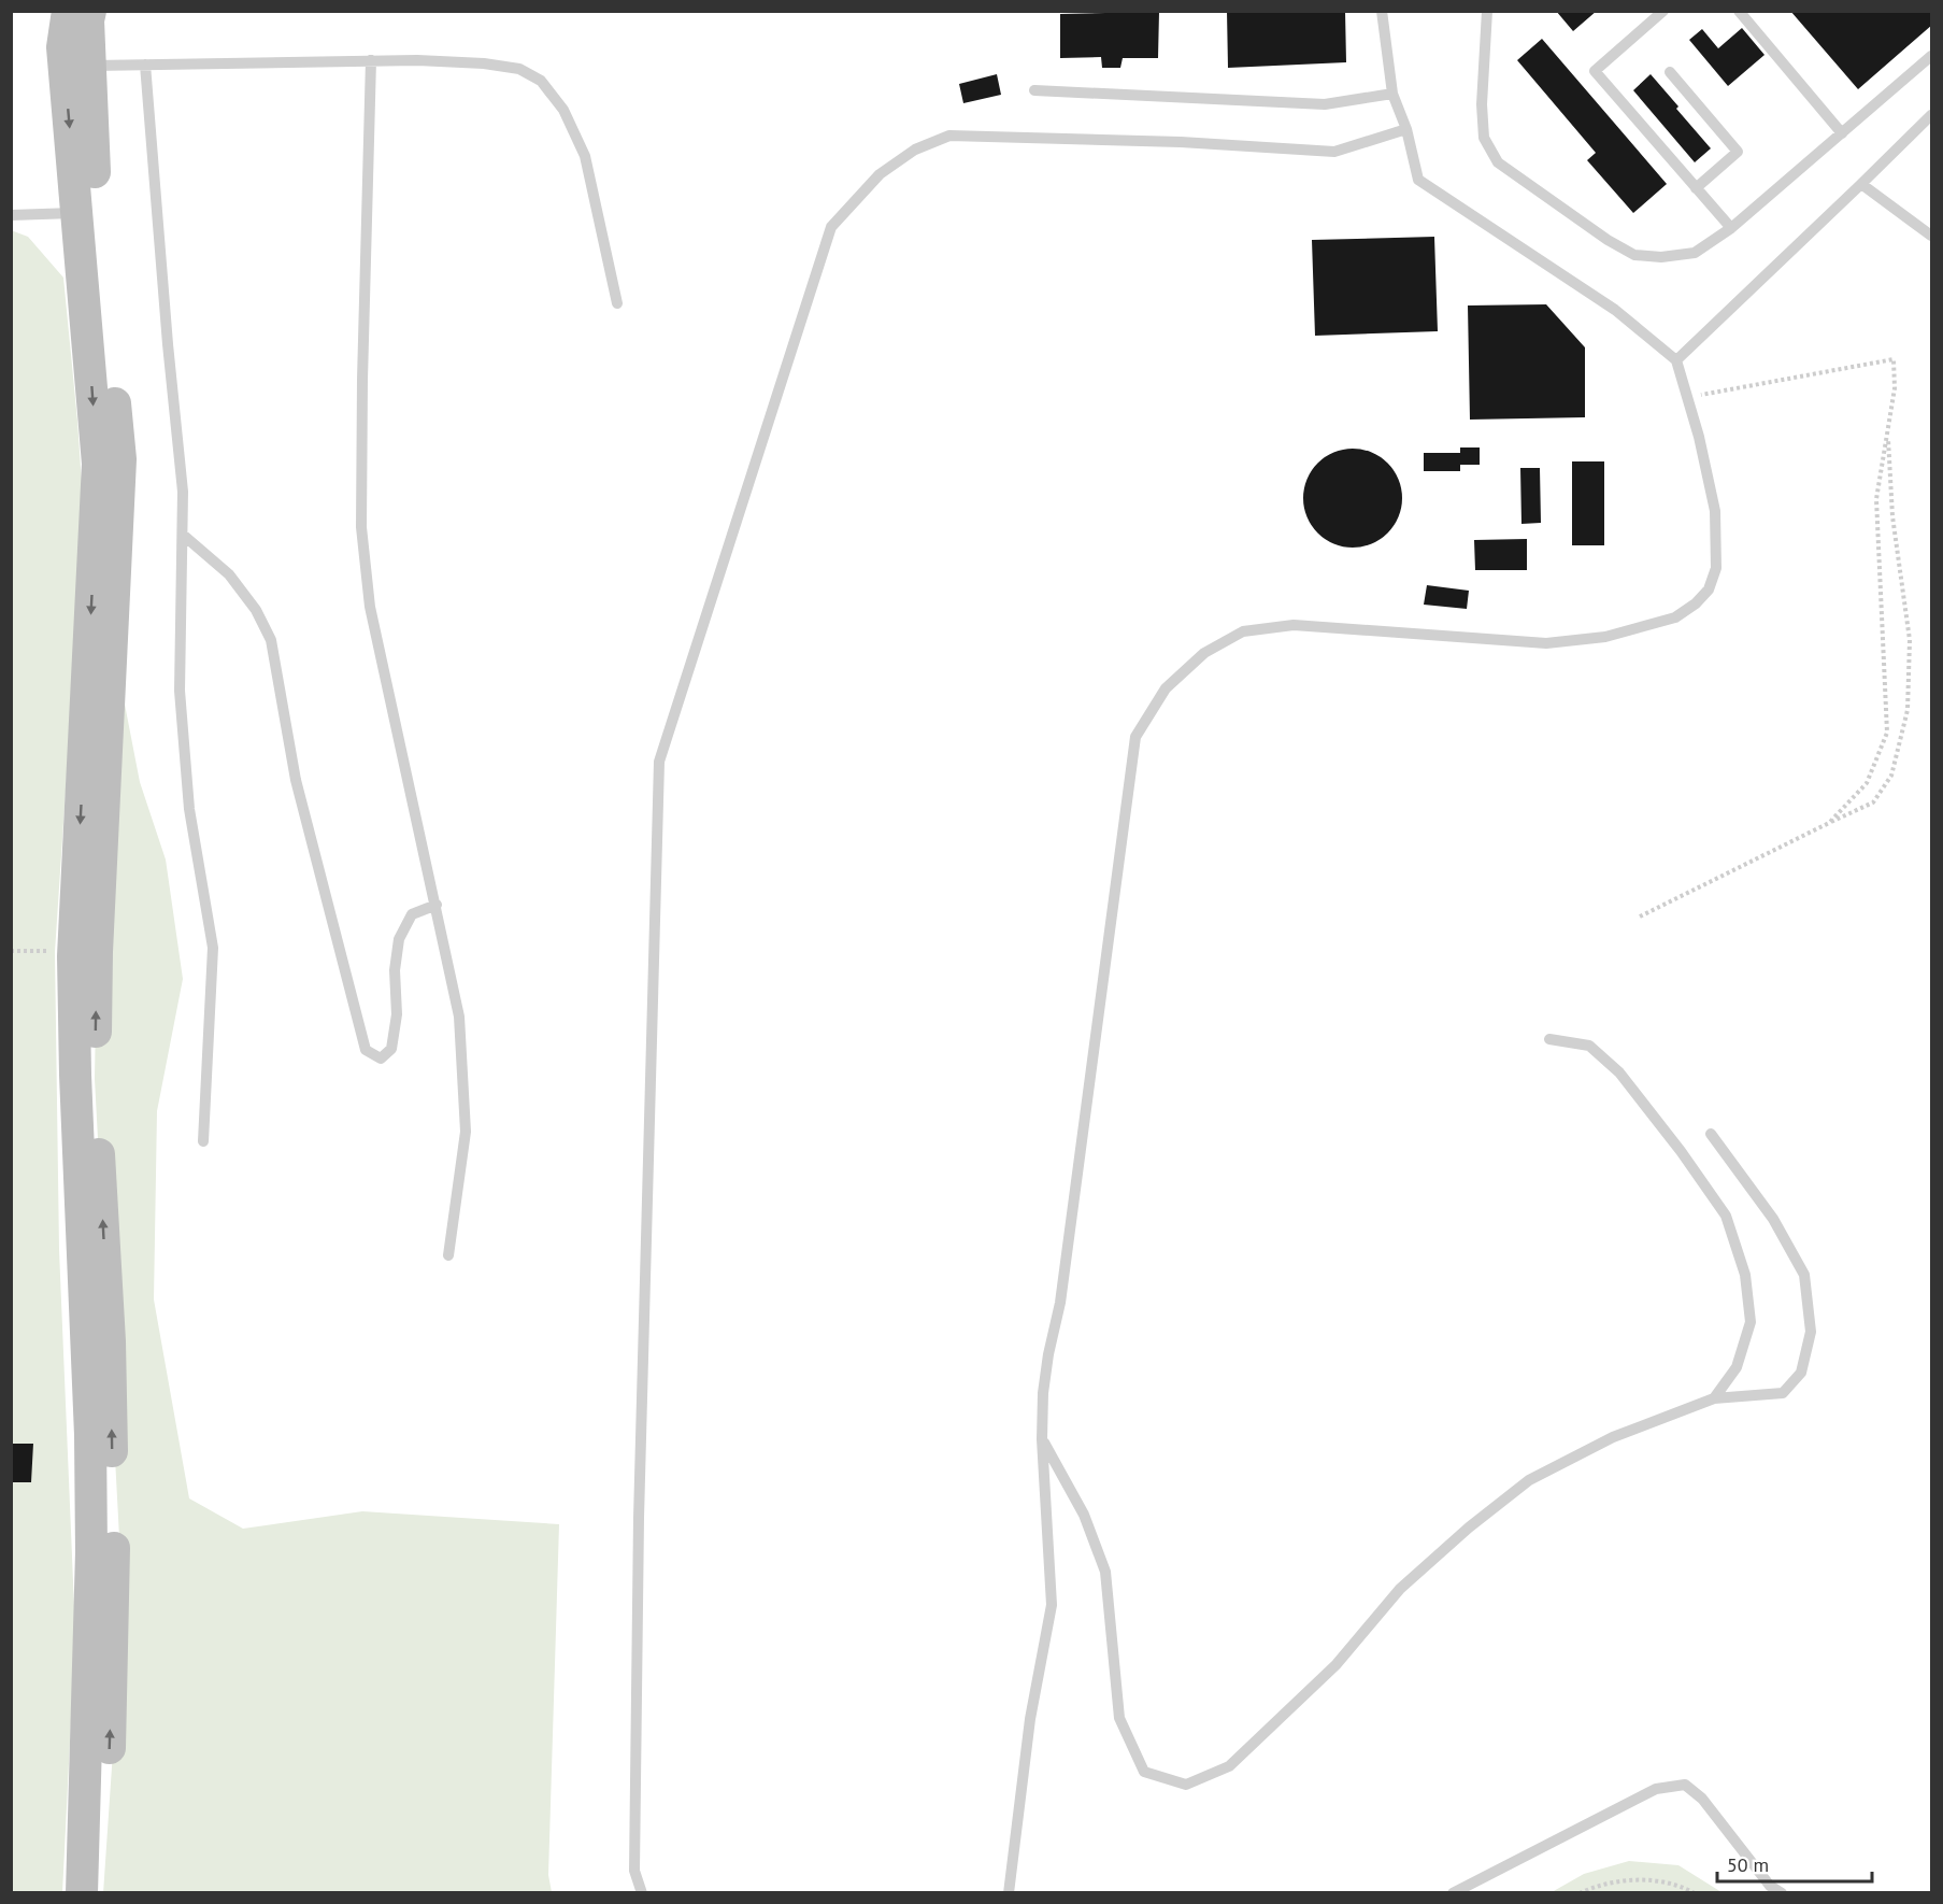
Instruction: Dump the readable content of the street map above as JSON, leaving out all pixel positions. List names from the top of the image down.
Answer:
{
  "scale_bar": "50 m"
}
